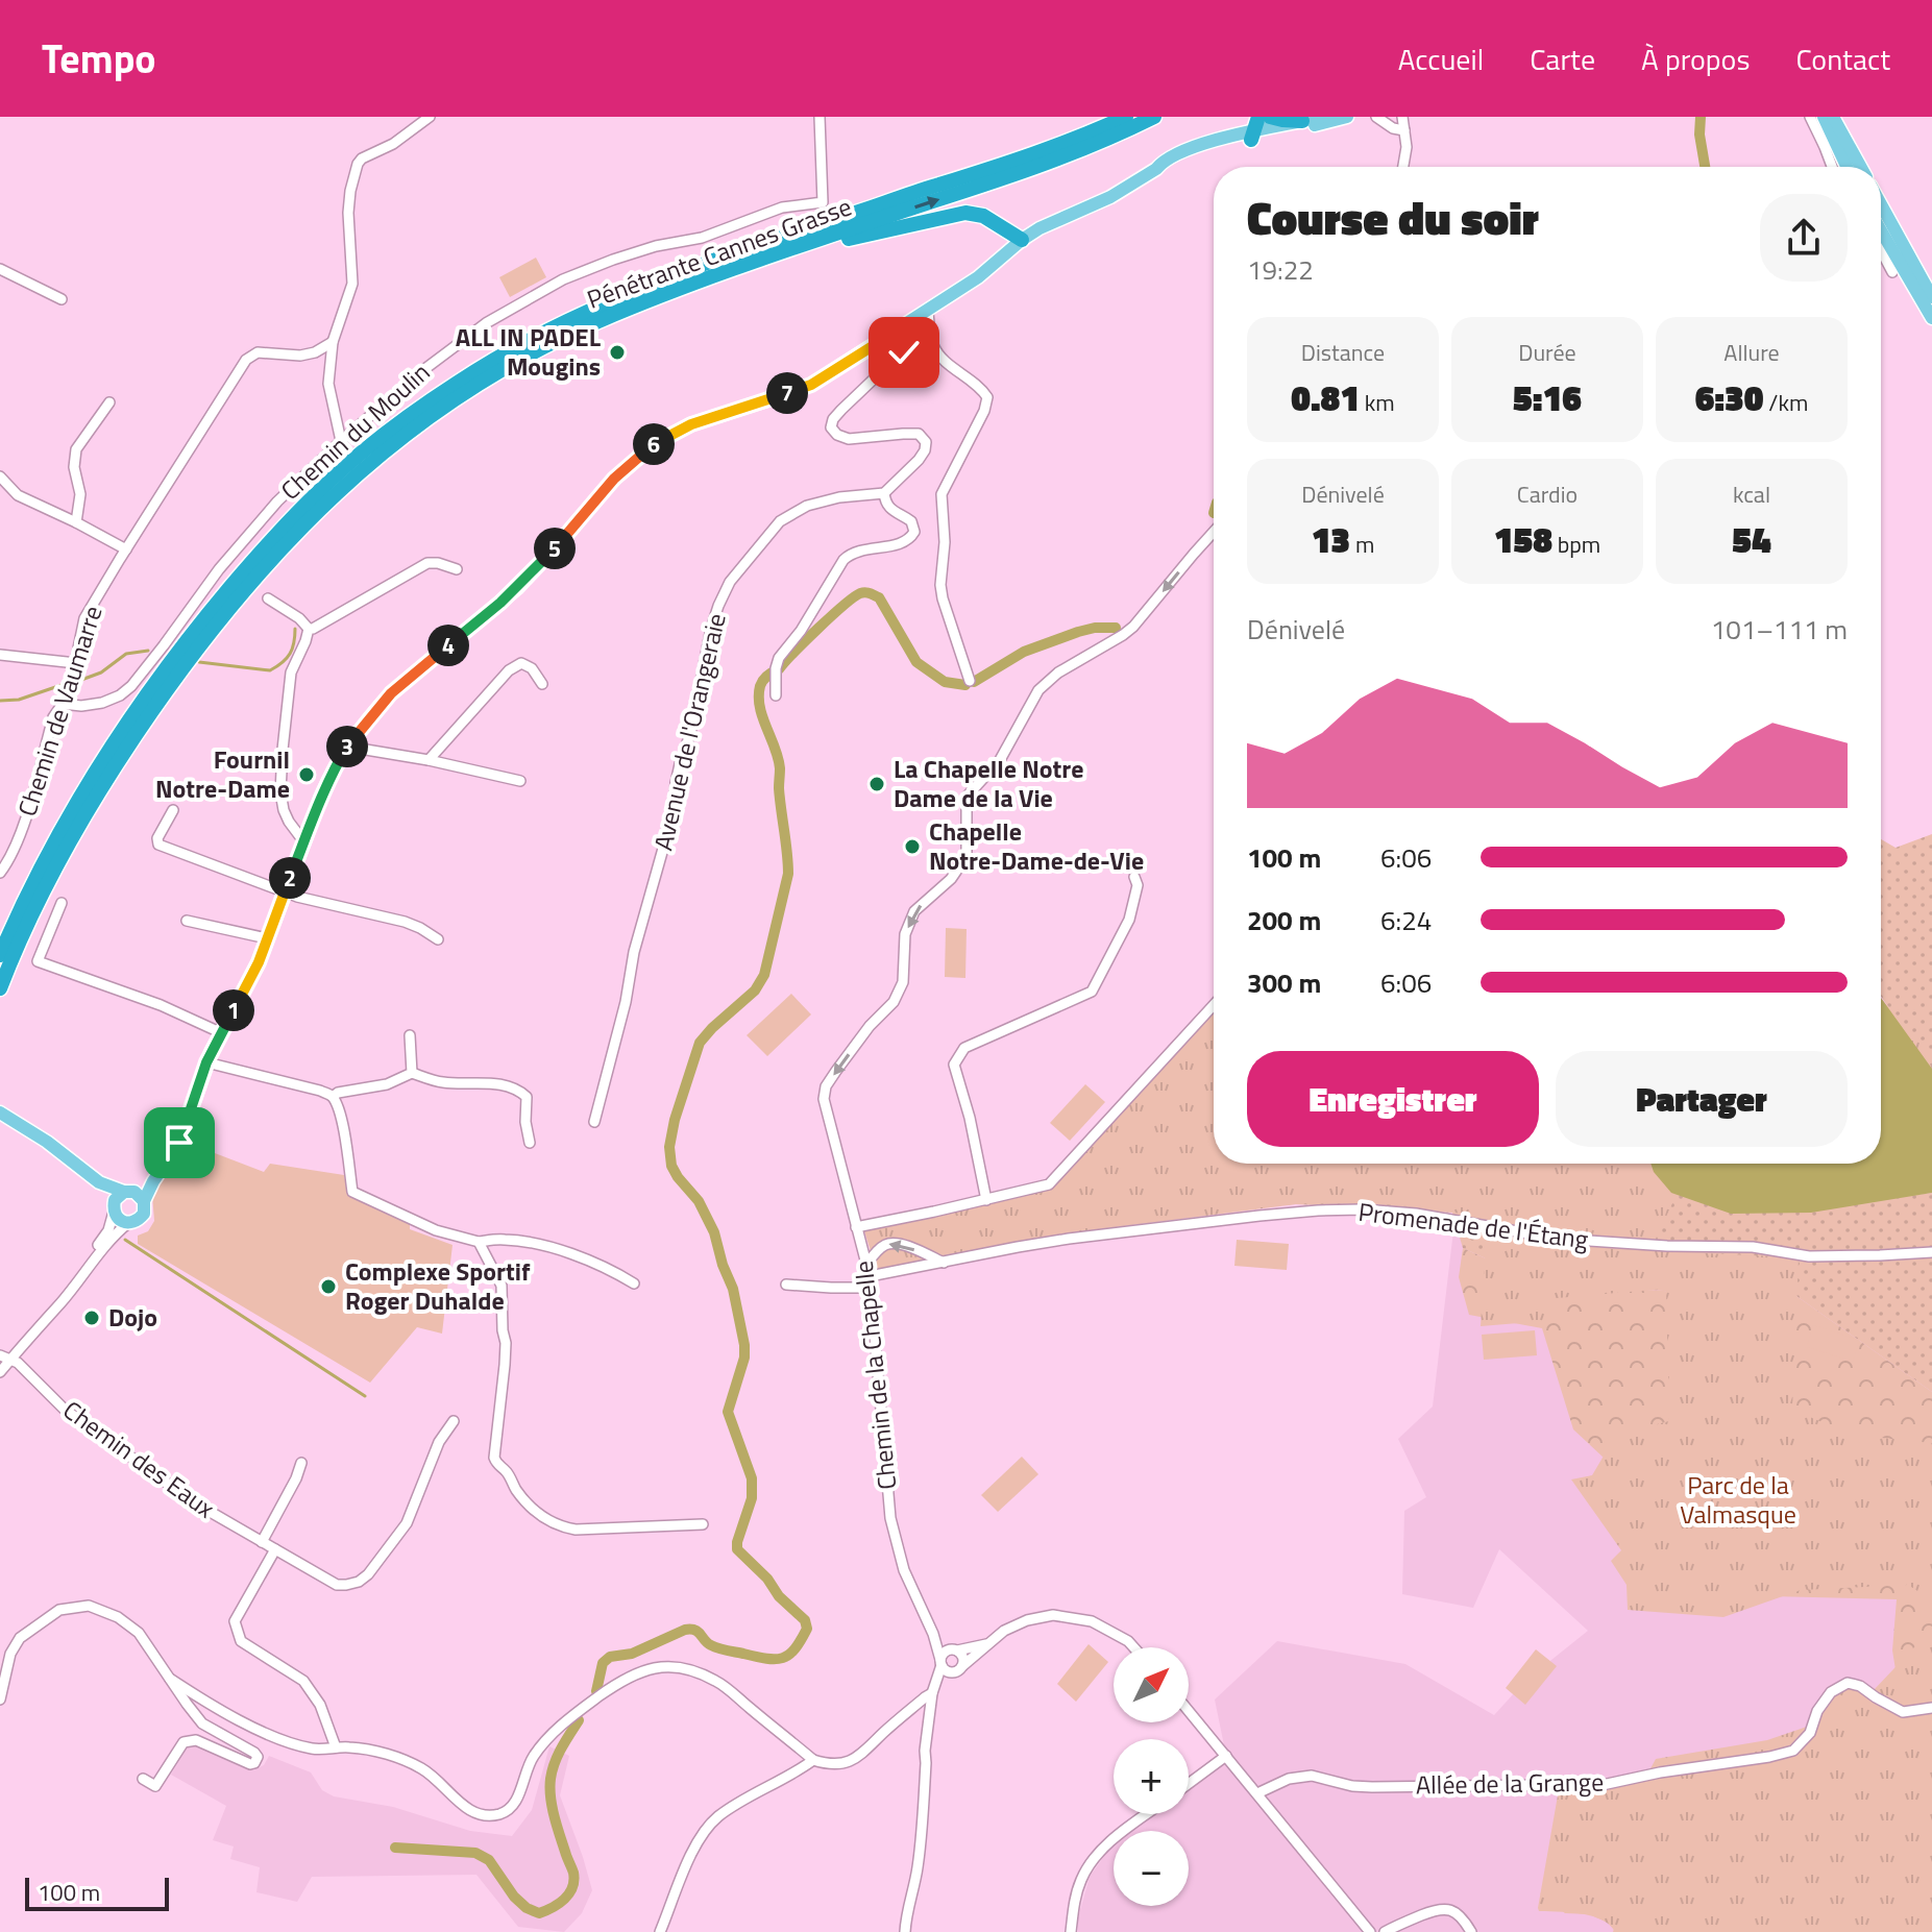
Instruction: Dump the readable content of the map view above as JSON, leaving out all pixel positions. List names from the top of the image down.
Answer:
{
  "streets": {
    "highway": ["Pénétrante Cannes Grasse"],
    "street": [
      "Chemin du Moulin",
      "Chemin de Vaumarre",
      "Avenue de l'Orangeraie",
      "Promenade de l'Étang",
      "Chemin de la Chapelle",
      "Chemin des Eaux",
      "Allée de la Grange"
    ]
  },
  "crossings": [
    ["Chemin du Moulin", "Chemin de Vaumarre"],
    ["Promenade de l'Étang", "Chemin de la Chapelle"]
  ],
  "one_way": ["Chemin de la Chapelle"],
  "parks": ["Parc de la Valmasque"],
  "places": [
    "ALL IN PADEL Mougins",
    "Fournil Notre-Dame",
    "La Chapelle Notre Dame de la Vie",
    "Chapelle Notre-Dame-de-Vie",
    "Complexe Sportif Roger Duhalde",
    "Dojo"
  ],
  "scale_bar": "100 m",
  "north": "top right",
  "page": {
    "header": "Tempo",
    "nav": [
      "Accueil",
      "Carte",
      "À propos",
      "Contact"
    ],
    "heading": ["Course du soir", "19:22"],
    "stats": [
      ["Distance", "0.81 km"],
      ["Durée", "5:16"],
      ["Allure", "6:30 /km"],
      ["Dénivelé", "13 m"],
      ["Cardio", "158 bpm"],
      ["kcal", "54"]
    ],
    "pins": [
      "7",
      "6",
      "5",
      "4",
      "3",
      "2",
      "1"
    ],
    "chart": ["Dénivelé", "101–111 m"],
    "list": [
      {
        "name": "100 m",
        "note": "6:06"
      },
      {
        "name": "200 m",
        "note": "6:24"
      },
      {
        "name": "300 m",
        "note": "6:06"
      }
    ],
    "buttons": ["Enregistrer", "Partager"],
    "map_buttons": ["+", "−"],
    "scale": "100 m"
  }
}
